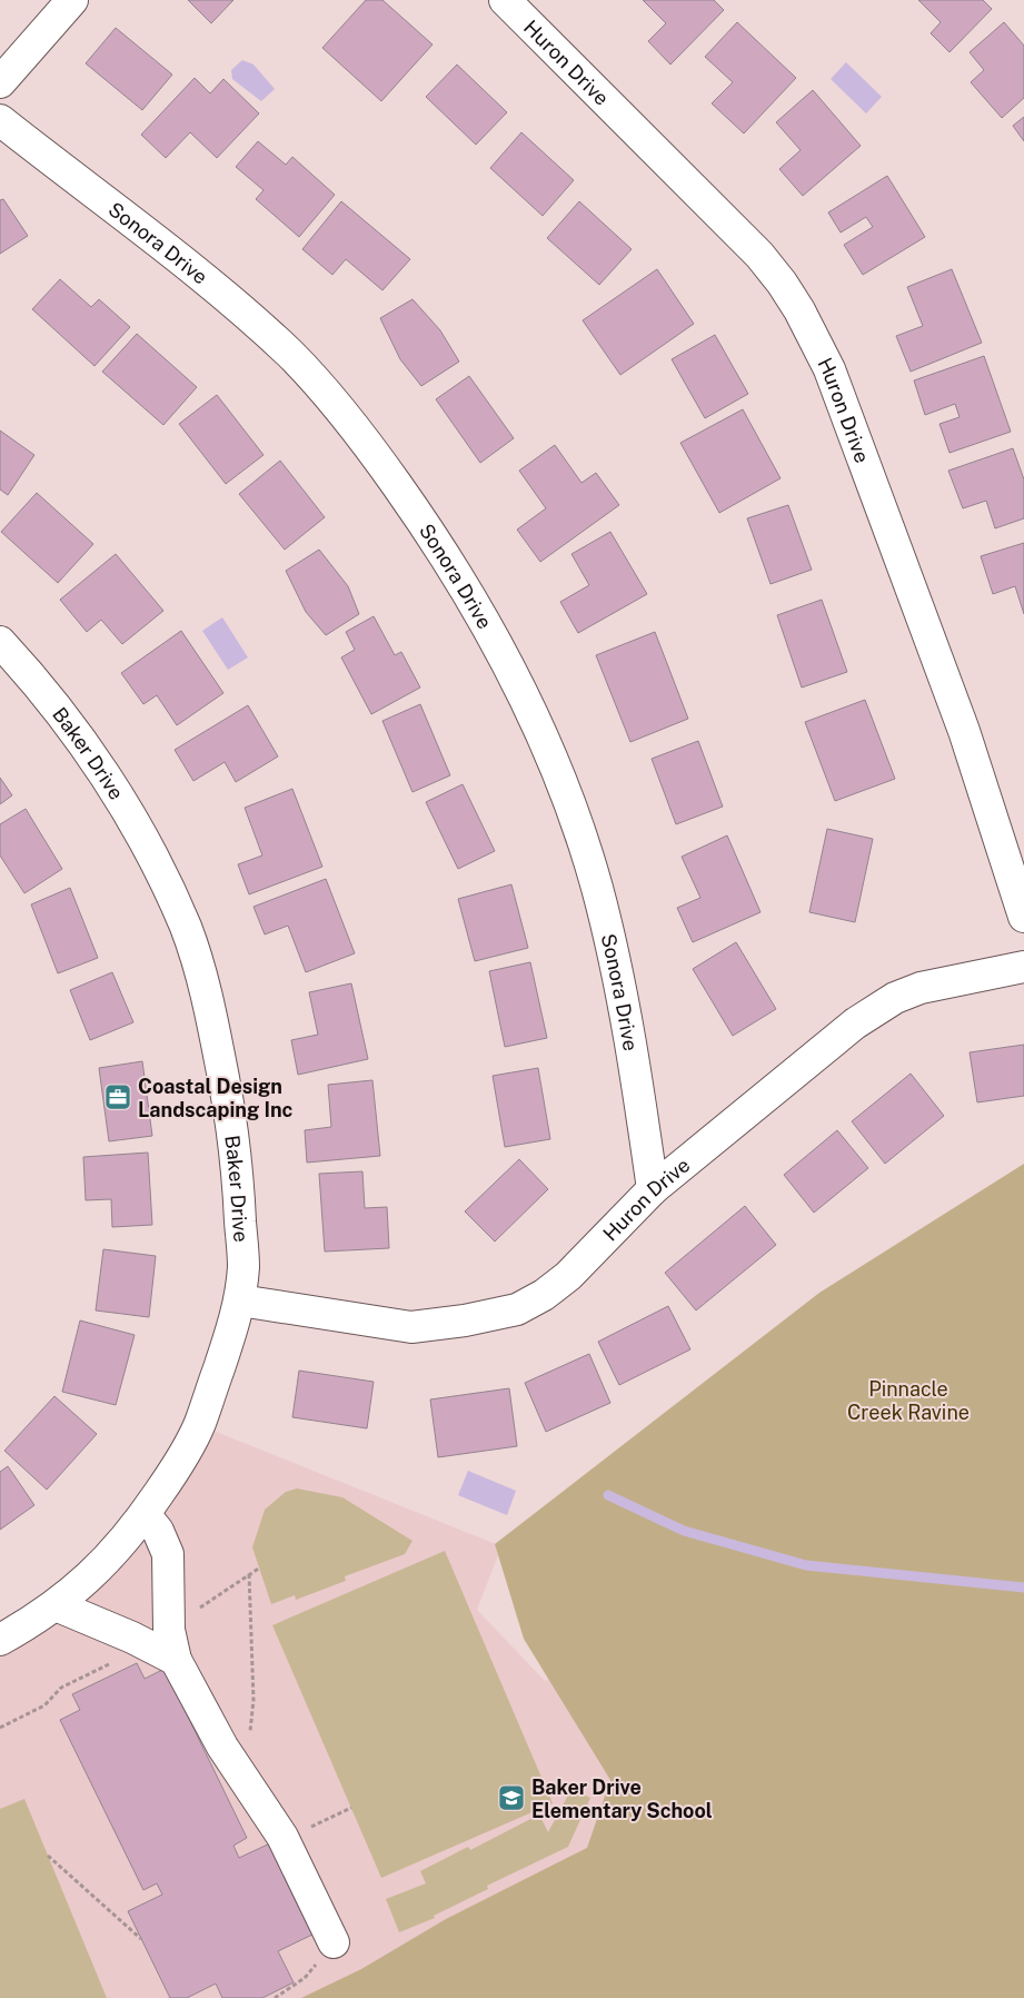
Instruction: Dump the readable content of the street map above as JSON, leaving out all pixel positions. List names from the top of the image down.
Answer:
{
  "streets": {
    "street": ["Huron Drive", "Sonora Drive", "Baker Drive"]
  },
  "crossings": [
    ["Huron Drive", "Sonora Drive"],
    ["Huron Drive", "Baker Drive"]
  ],
  "parks": ["Pinnacle Creek Ravine"],
  "places": {
    "office": ["Coastal Design Landscaping Inc"],
    "school or university": ["Baker Drive Elementary School"]
  }
}
